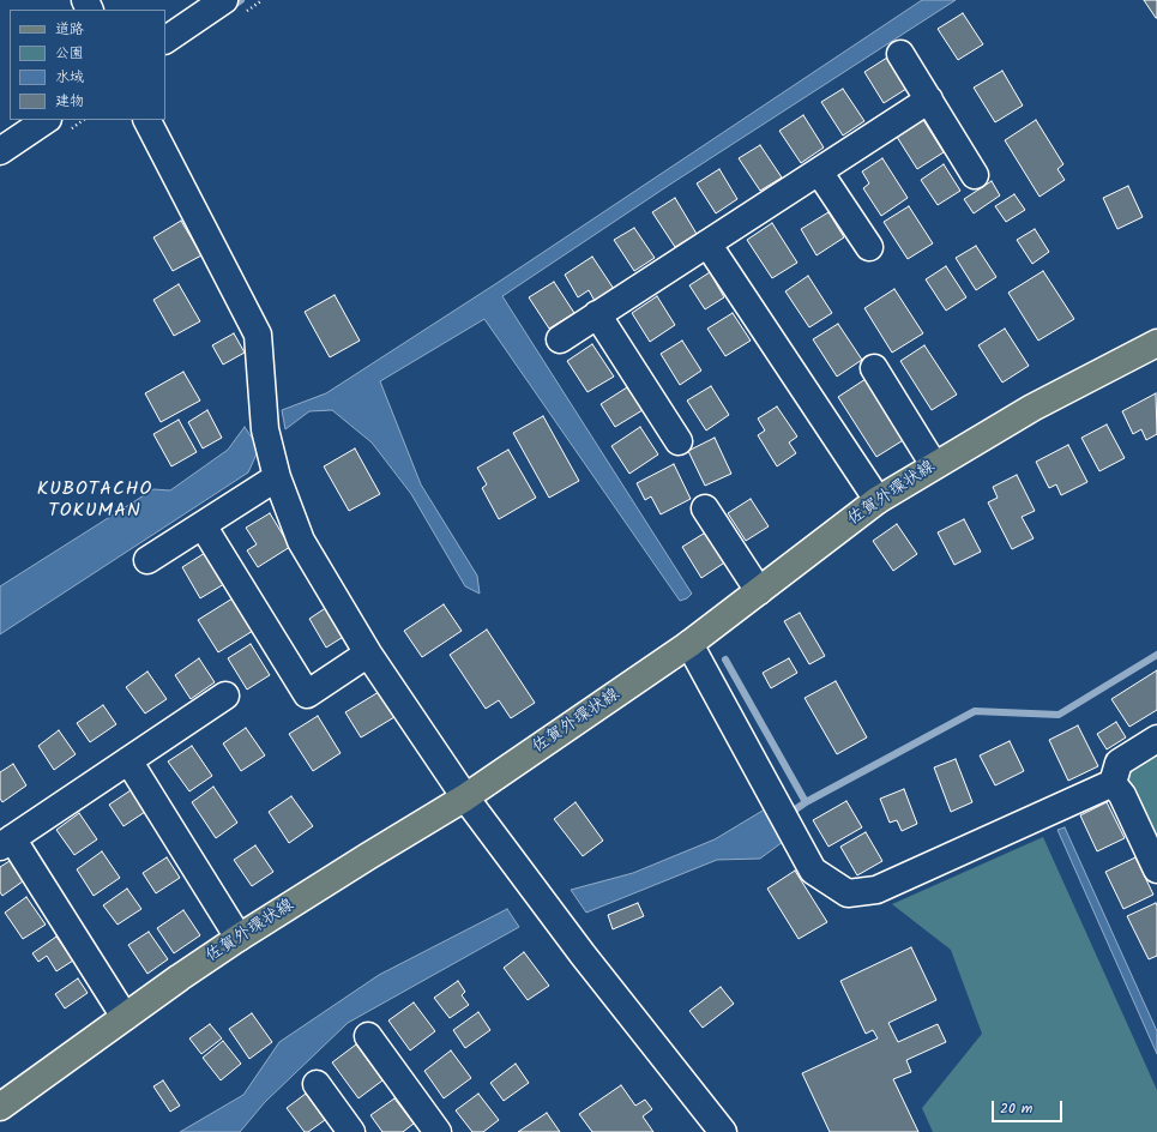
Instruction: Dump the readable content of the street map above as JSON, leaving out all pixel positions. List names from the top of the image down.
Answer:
{
  "streets": {
    "main road": ["佐賀外環状線"]
  },
  "districts": ["KUBOTACHO TOKUMAN"],
  "legend": [
    "道路",
    "公園",
    "水域",
    "建物"
  ],
  "scale_bar": "20 m"
}
